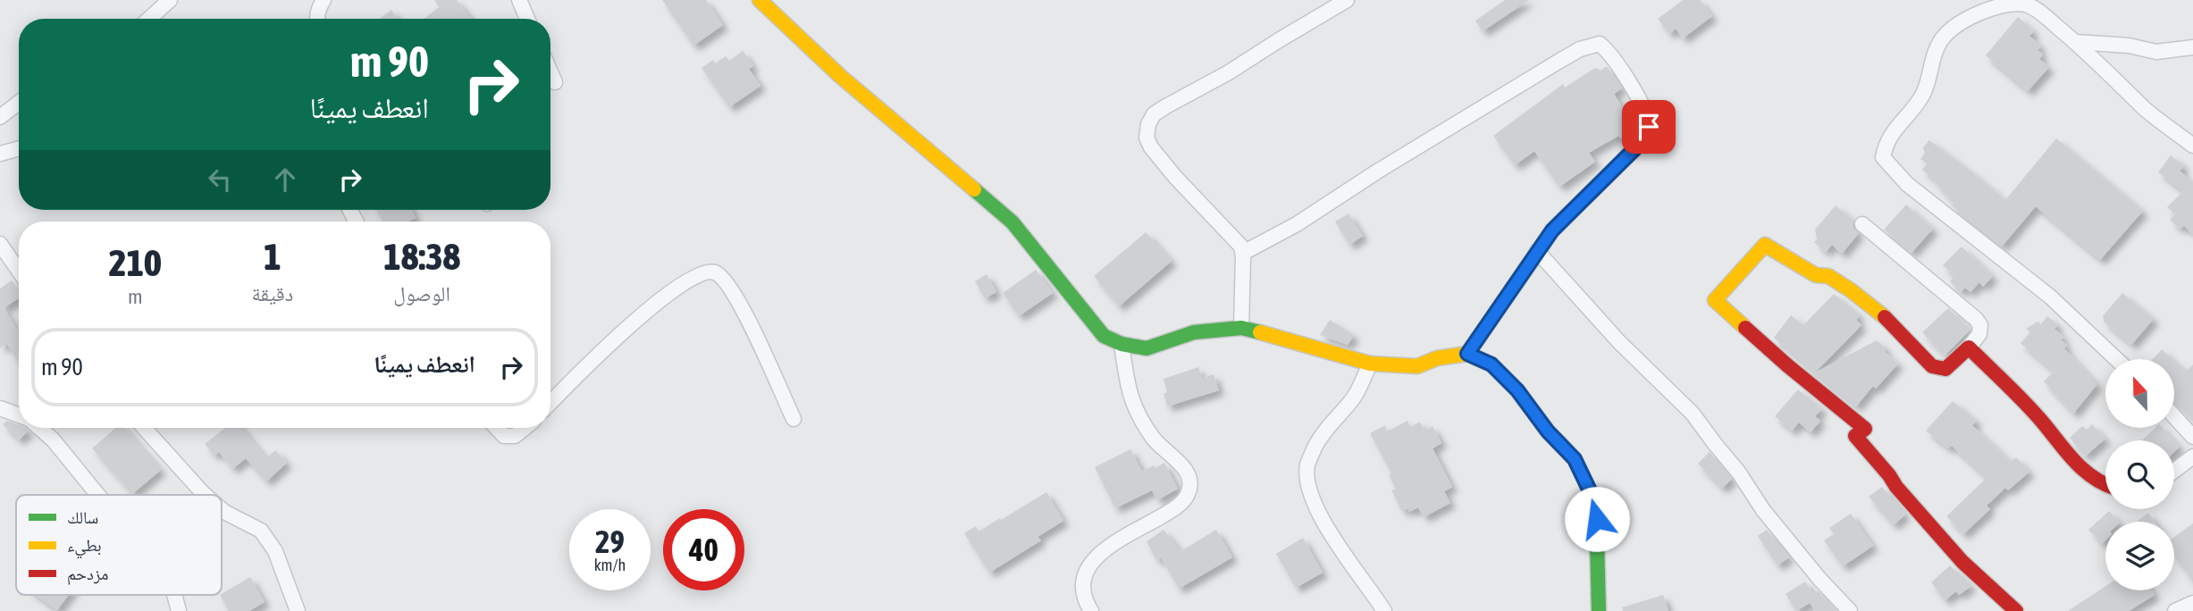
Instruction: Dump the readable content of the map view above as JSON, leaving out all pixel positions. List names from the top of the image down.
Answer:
{
  "legend": ["سالك", "بطيء", "مزدحم"],
  "north": "top",
  "page": {
    "turn": ["90 m", "انعطف يمينًا"],
    "eta": [
      "18:38",
      "الوصول",
      "1",
      "دقيقة",
      "210",
      "m"
    ],
    "list": [
      {
        "name": "انعطف يمينًا",
        "value": "90 m"
      }
    ],
    "speed": "29 km/h",
    "limit": "40"
  }
}
